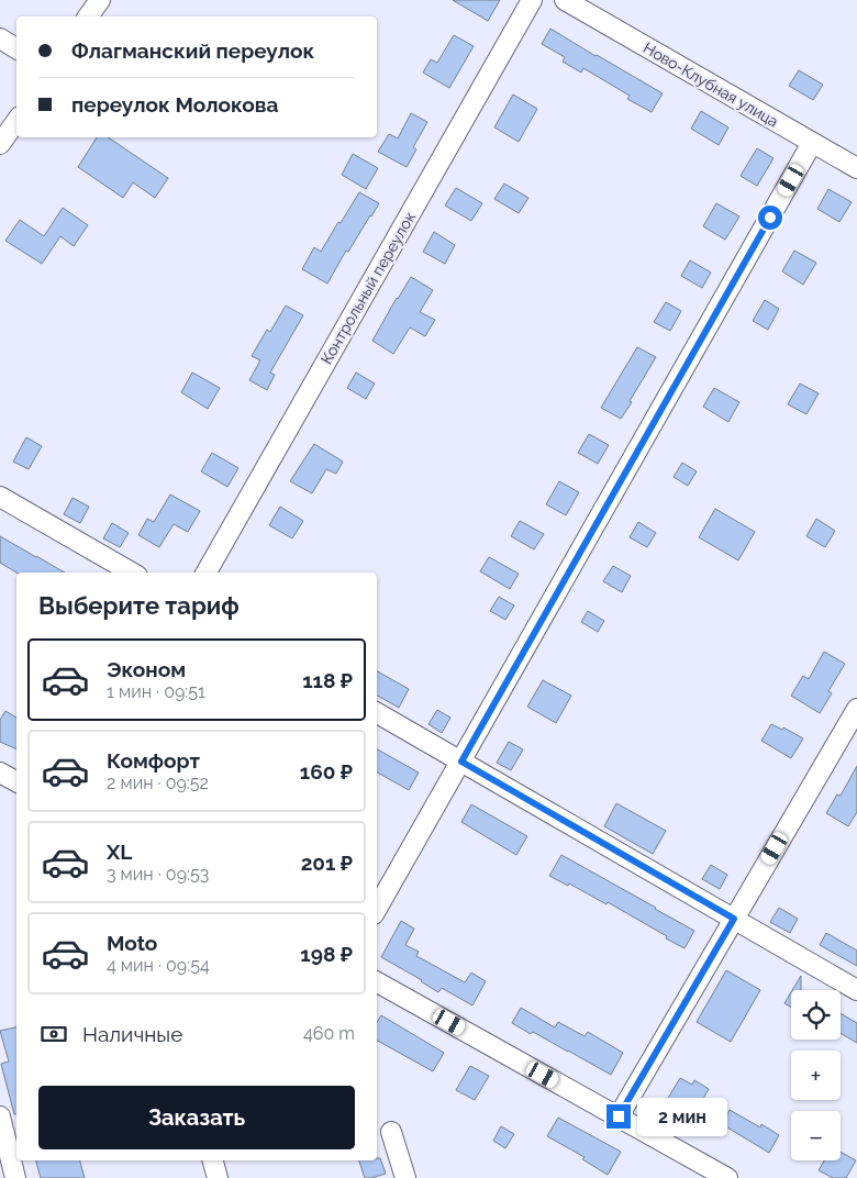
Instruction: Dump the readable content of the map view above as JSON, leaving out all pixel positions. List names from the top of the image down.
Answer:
{
  "streets": {
    "street": ["Ново-Клубная улица", "Контрольный переулок"]
  },
  "page": {
    "banner": ["Флагманский переулок", "переулок Молокова"],
    "heading": "Выберите тариф",
    "list": [
      {
        "name": "Эконом",
        "note": "1 мин · 09:51",
        "value": "118 ₽"
      },
      {
        "name": "Комфорт",
        "note": "2 мин · 09:52",
        "value": "160 ₽"
      },
      {
        "name": "XL",
        "note": "3 мин · 09:53",
        "value": "201 ₽"
      },
      {
        "name": "Moto",
        "note": "4 мин · 09:54",
        "value": "198 ₽"
      }
    ],
    "map_buttons": ["+", "−"],
    "pay": ["Наличные", "460 m"],
    "buttons": "Заказать",
    "bubble": "2 мин"
  }
}
